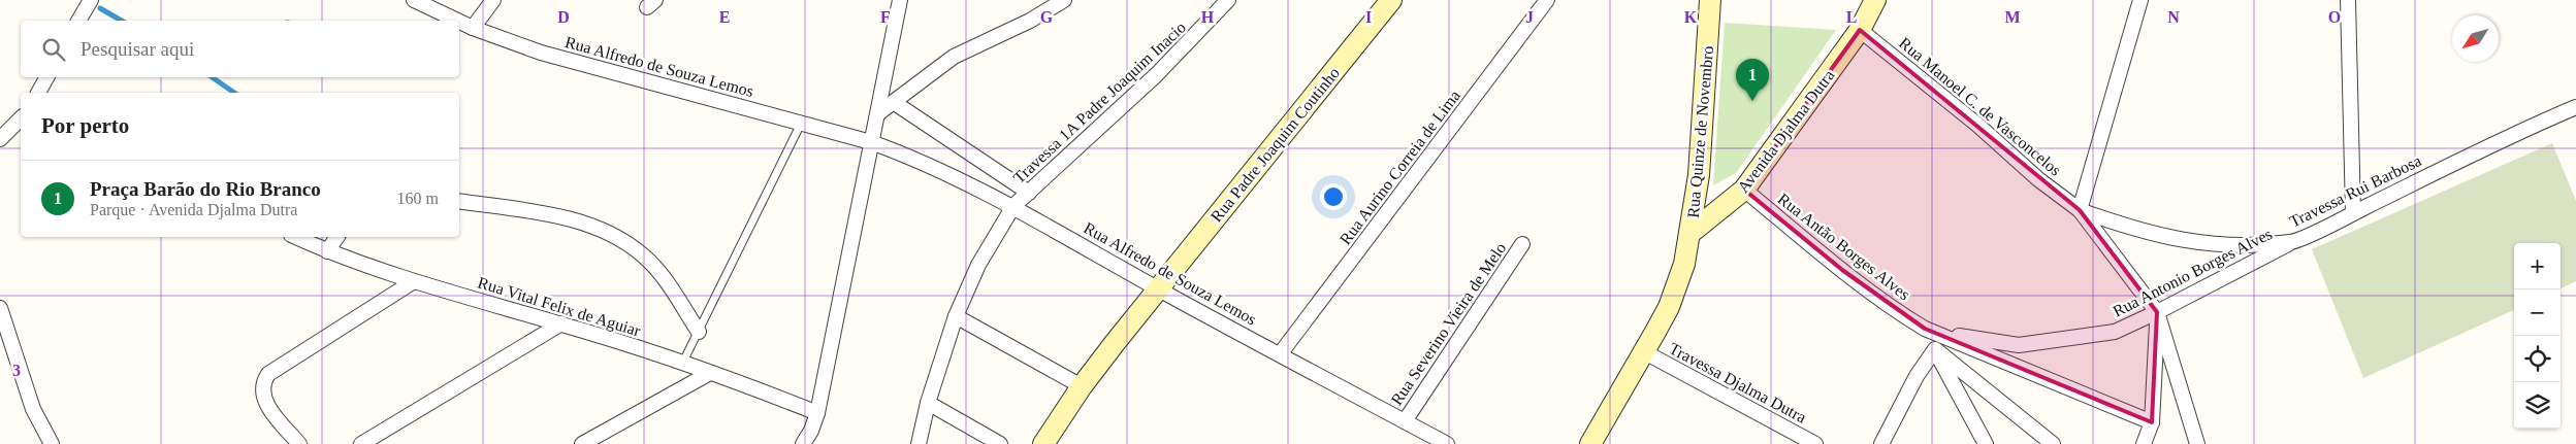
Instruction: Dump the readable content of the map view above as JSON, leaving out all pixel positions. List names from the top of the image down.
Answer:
{
  "streets": {
    "street": [
      "Rua Alfredo de Souza Lemos",
      "Travessa 1A Padre Joaquim Inacio",
      "Rua Manoel C. de Vasconcelos",
      "Avenida Djalma Dutra",
      "Rua Quinze de Novembro",
      "Rua Padre Joaquim Coutinho",
      "Rua Aurino Correia de Lima",
      "Travessa Rui Barbosa",
      "Rua Antão Borges Alves",
      "Rua Antonio Borges Alves",
      "Rua Vital Felix de Aguiar",
      "Rua Severino Vieira de Melo",
      "Travessa Djalma Dutra"
    ]
  },
  "crossings": [
    ["Rua Alfredo de Souza Lemos", "Travessa 1A Padre Joaquim Inacio"],
    ["Rua Alfredo de Souza Lemos", "Rua Padre Joaquim Coutinho"],
    ["Rua Alfredo de Souza Lemos", "Rua Aurino Correia de Lima"],
    ["Rua Alfredo de Souza Lemos", "Rua Severino Vieira de Melo"],
    ["Rua Manoel C. de Vasconcelos", "Avenida Djalma Dutra"],
    ["Rua Manoel C. de Vasconcelos", "Travessa Rui Barbosa"],
    ["Avenida Djalma Dutra", "Rua Quinze de Novembro"],
    ["Avenida Djalma Dutra", "Rua Antão Borges Alves"],
    ["Travessa Rui Barbosa", "Rua Antonio Borges Alves"],
    ["Rua Antão Borges Alves", "Rua Antonio Borges Alves"]
  ],
  "north": "bottom left",
  "page": {
    "search": "Pesquisar aqui",
    "pins": "1",
    "heading": "Por perto",
    "list": [
      {
        "mark": "1",
        "name": "Praça Barão do Rio Branco",
        "note": "Parque · Avenida Djalma Dutra",
        "value": "160 m"
      }
    ],
    "map_buttons": ["+", "−"]
  },
  "grid": {
    "columns": [
      "D",
      "E",
      "F",
      "G",
      "H",
      "I",
      "J",
      "K",
      "L",
      "M",
      "N",
      "O"
    ],
    "rows": ["3"]
  }
}
